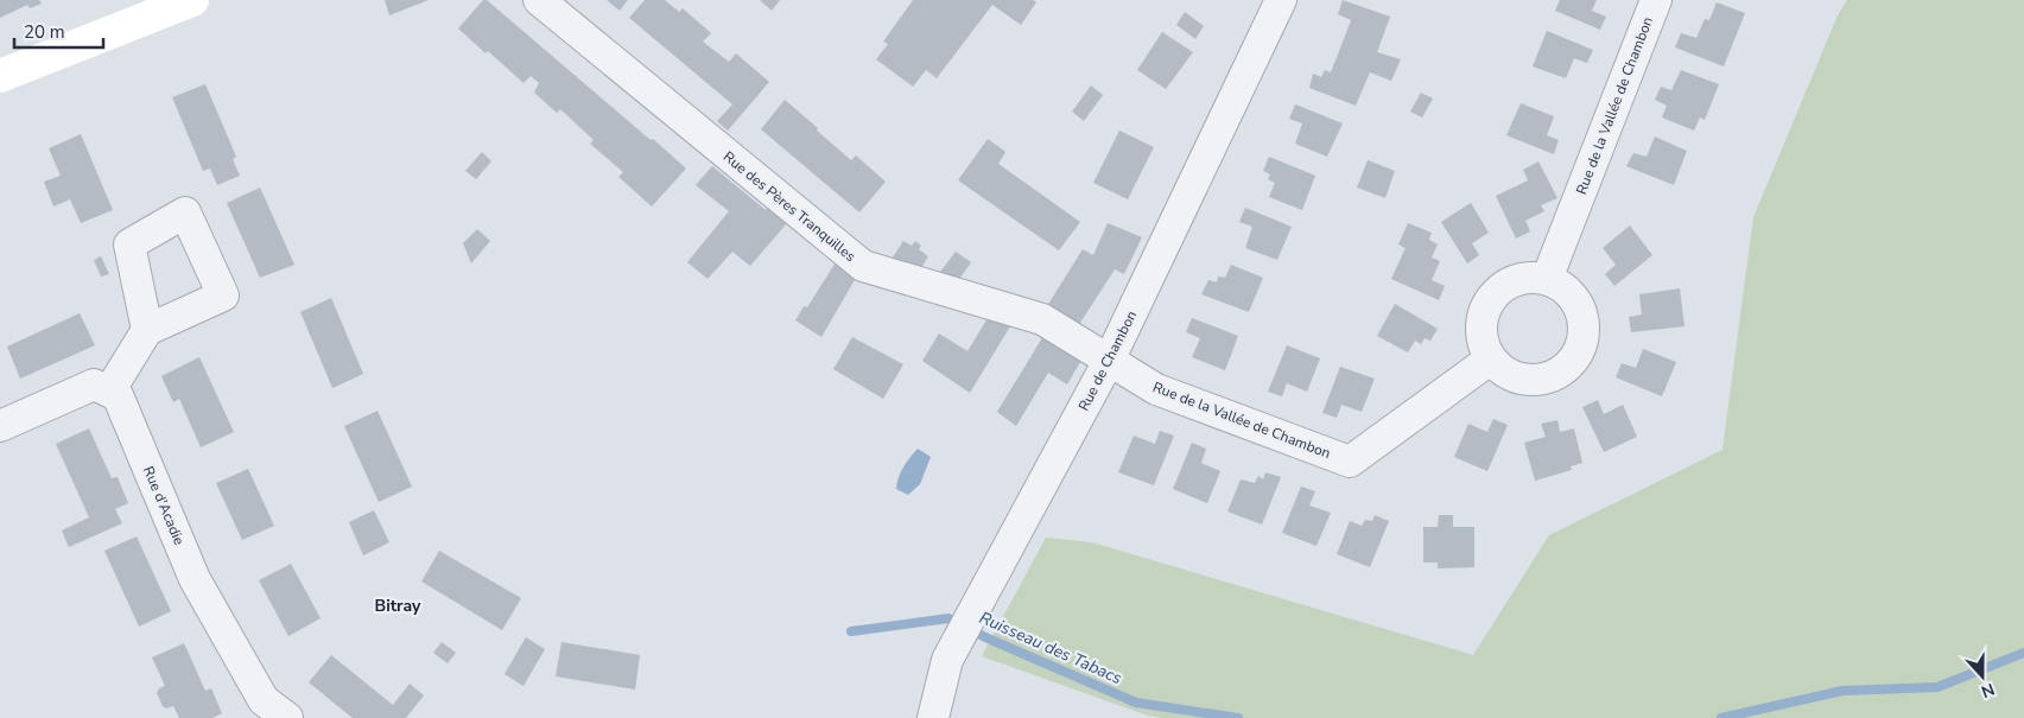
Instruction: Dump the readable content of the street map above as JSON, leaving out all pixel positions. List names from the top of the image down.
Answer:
{
  "streets": {
    "street": [
      "Rue de la Vallée de Chambon",
      "Rue des Pères Tranquilles",
      "Rue de Chambon",
      "Rue d'Acadie"
    ]
  },
  "crossings": [
    ["Rue de la Vallée de Chambon", "Rue des Pères Tranquilles"],
    ["Rue de la Vallée de Chambon", "Rue de Chambon"],
    ["Rue des Pères Tranquilles", "Rue de Chambon"]
  ],
  "districts": ["Bitray"],
  "water": ["Ruisseau des Tabacs"],
  "scale_bar": "20 m",
  "north": "bottom"
}
